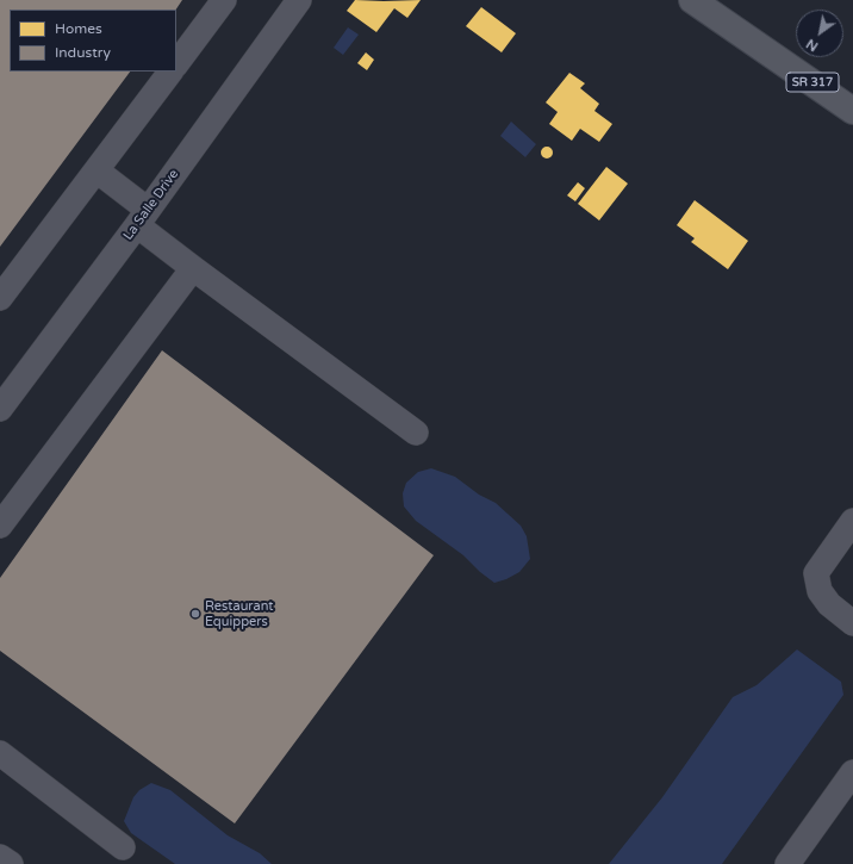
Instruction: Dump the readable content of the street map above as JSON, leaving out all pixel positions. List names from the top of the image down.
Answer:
{
  "streets": {
    "main road": ["SR 317"],
    "street": ["La Salle Drive"]
  },
  "places": ["Restaurant Equippers"],
  "legend": ["Homes", "Industry"],
  "north": "bottom left"
}
